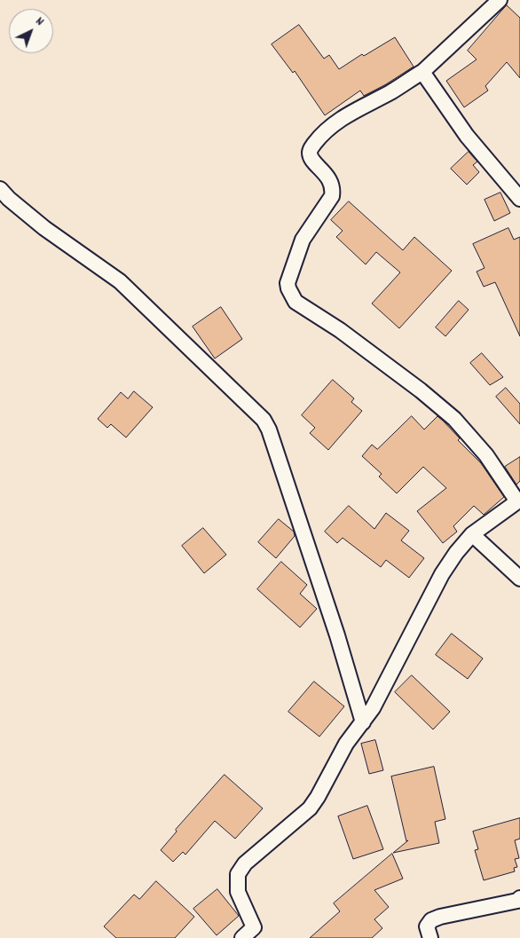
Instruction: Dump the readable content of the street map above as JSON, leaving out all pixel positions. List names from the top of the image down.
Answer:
{
  "north": "top right"
}
